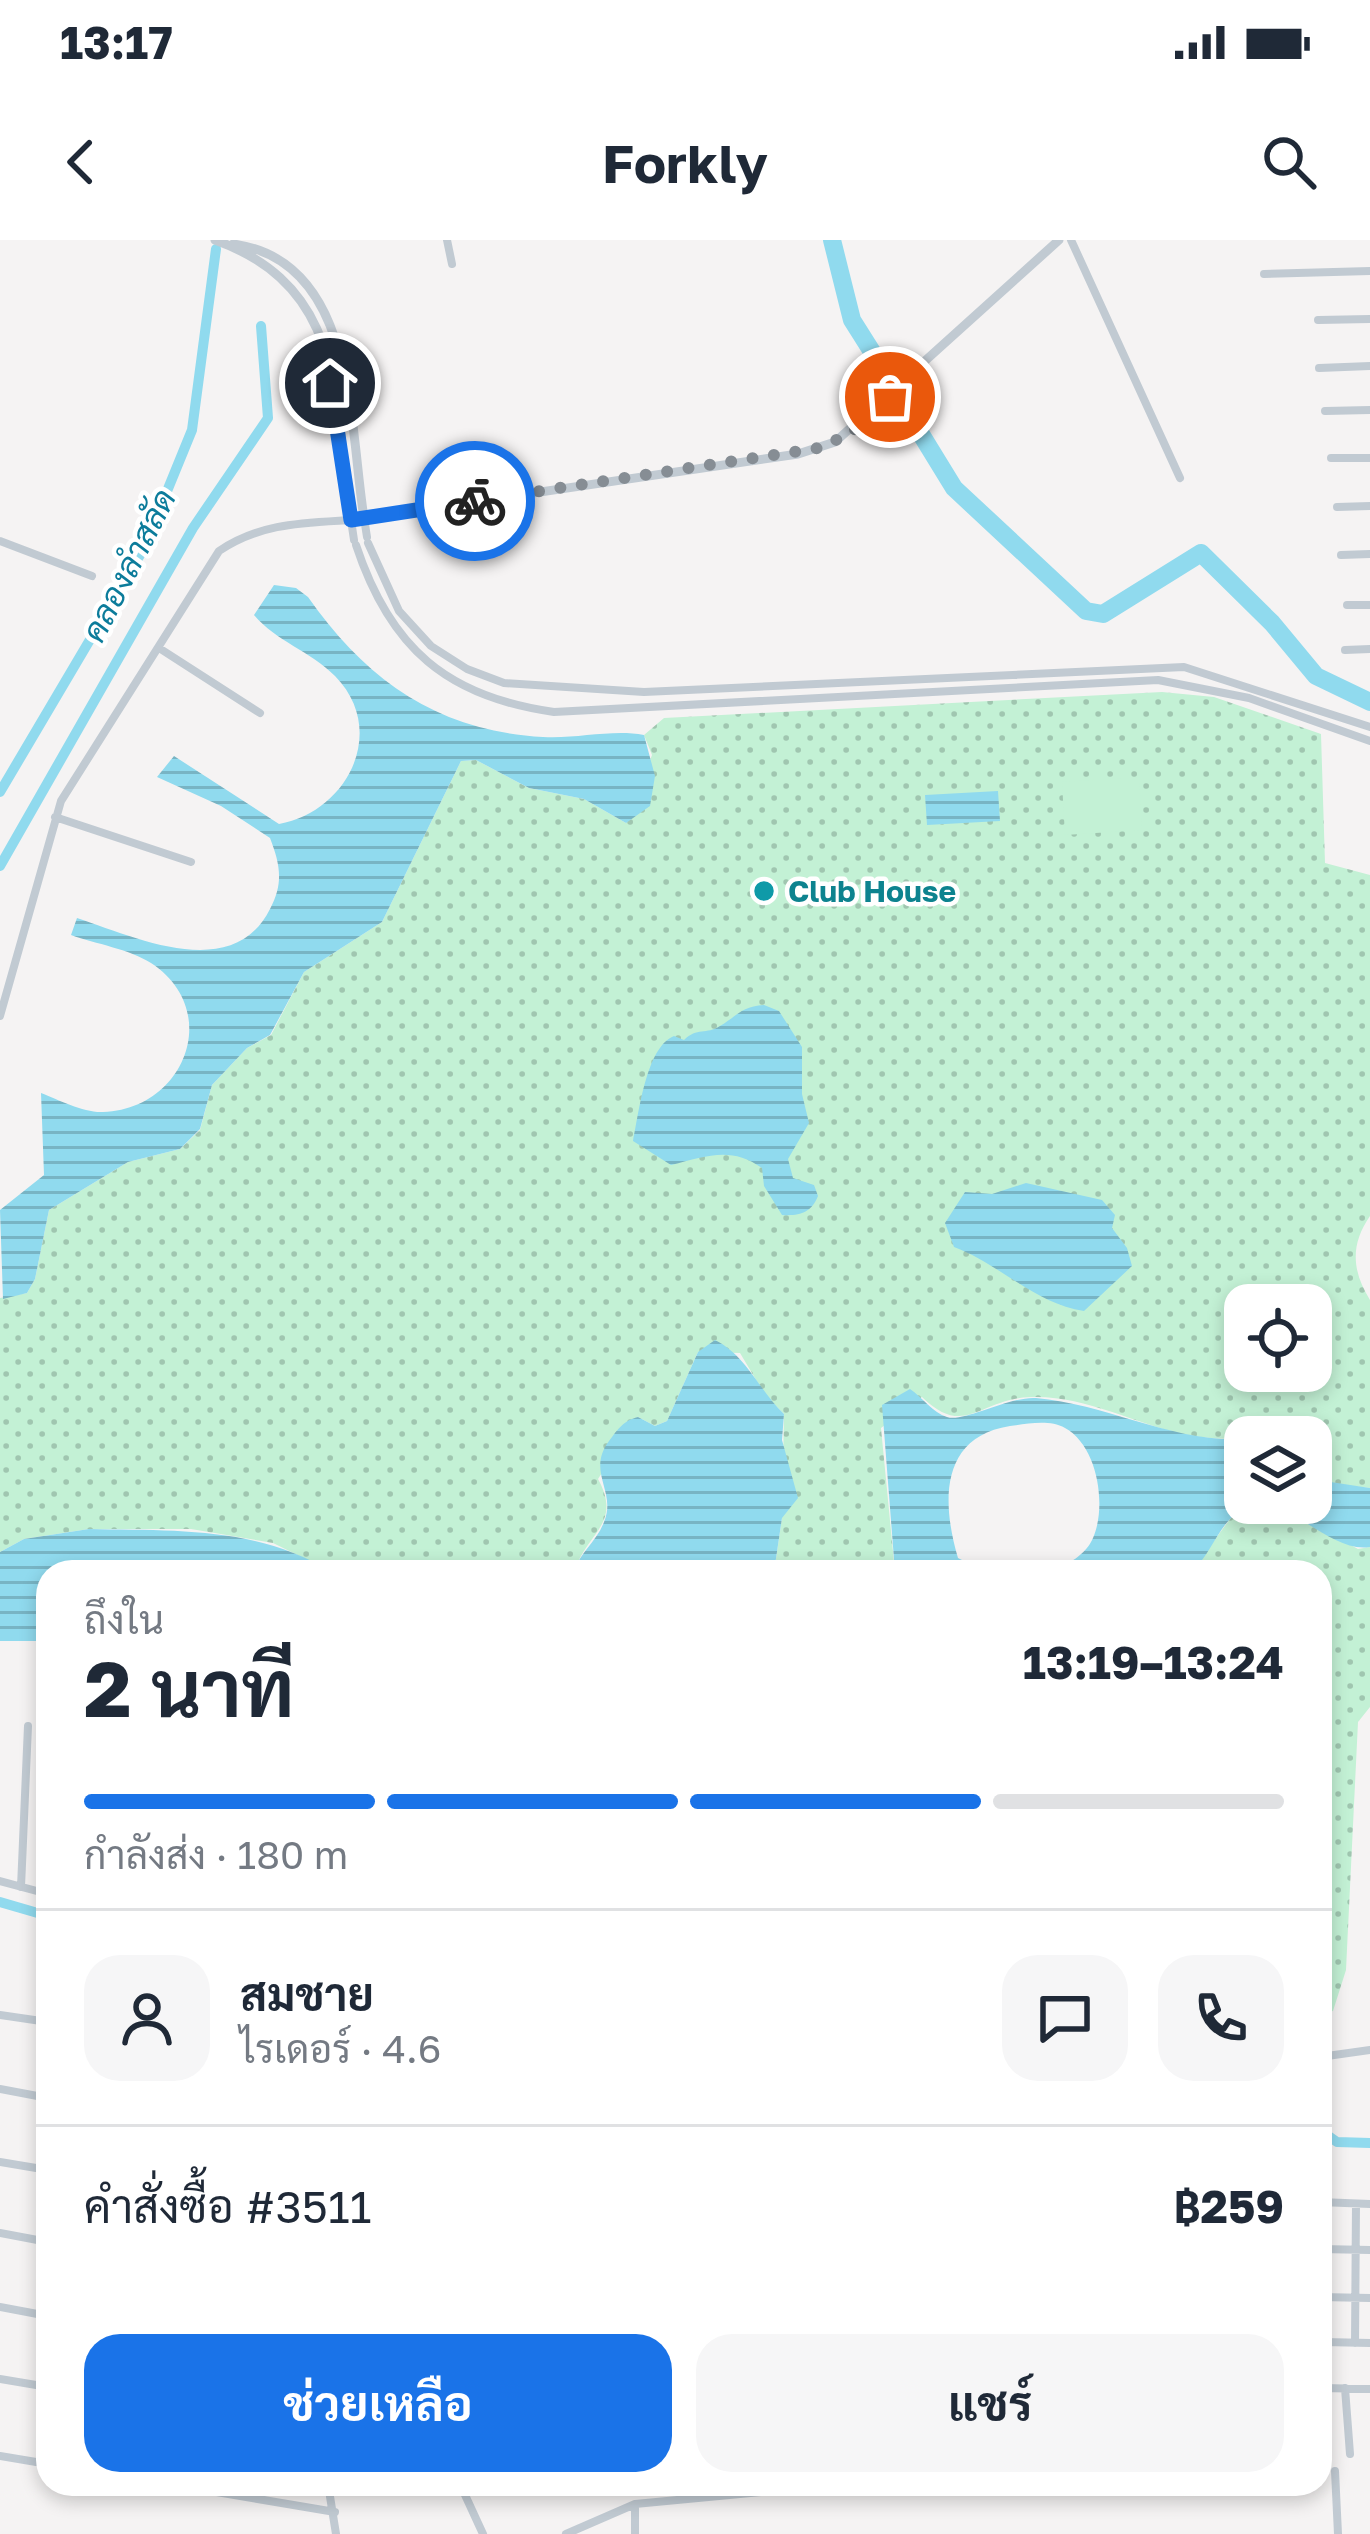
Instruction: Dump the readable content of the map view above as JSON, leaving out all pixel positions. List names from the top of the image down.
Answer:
{
  "water": ["คลองลำสลัด"],
  "places": ["Club House"],
  "page": {
    "status": "13:17",
    "header": "Forkly",
    "heading": ["2 นาที", "ถึงใน", "13:19–13:24"],
    "panel": [
      "สมชาย",
      "ไรเดอร์ · 4.6",
      "คำสั่งซื้อ #3511",
      "฿259"
    ],
    "bar": "กำลังส่ง · 180 m",
    "buttons": ["ช่วยเหลือ", "แชร์"]
  }
}
